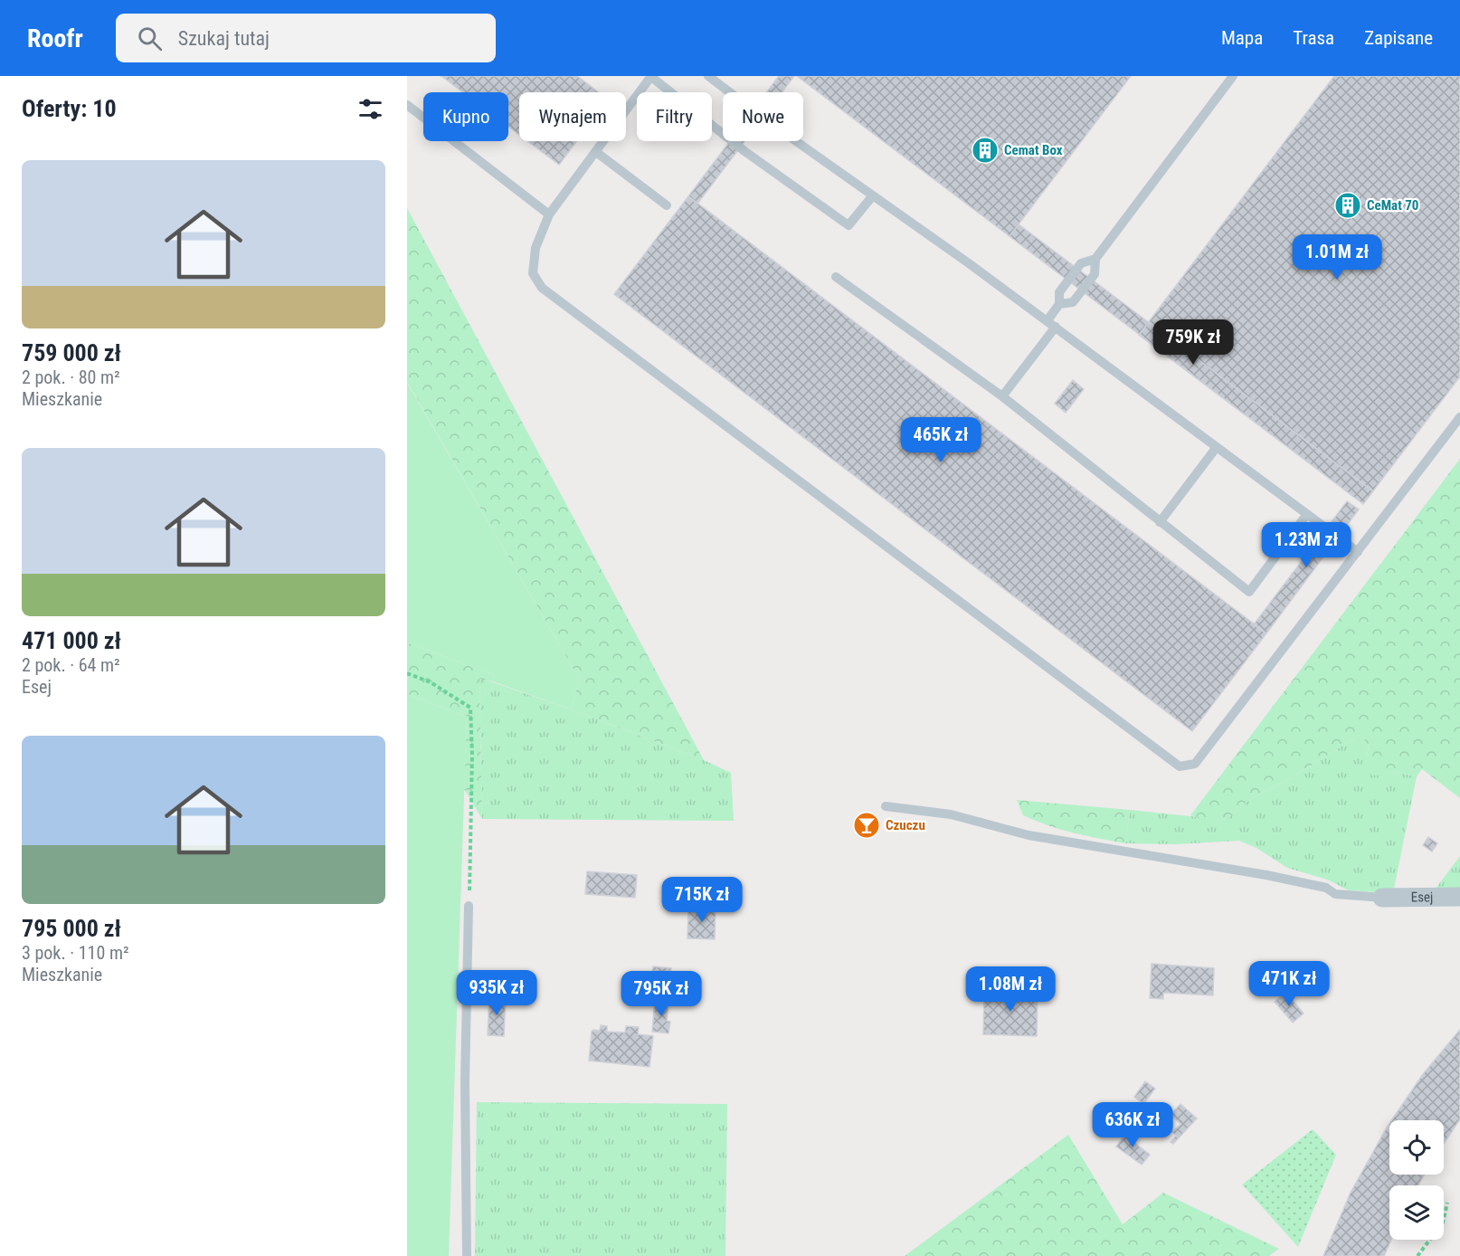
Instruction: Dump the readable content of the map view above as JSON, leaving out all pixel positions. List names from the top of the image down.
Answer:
{
  "streets": {
    "street": ["Esej"]
  },
  "places": {
    "building": ["Cemat Box", "CeMat 70"],
    "bar": ["Czuczu"]
  },
  "page": {
    "header": "Roofr",
    "search": "Szukaj tutaj",
    "nav": ["Mapa", "Trasa", "Zapisane"],
    "heading": "Oferty: 10",
    "chip": [
      "Kupno",
      "Wynajem",
      "Filtry",
      "Nowe"
    ],
    "list": [
      {
        "name": "759 000 zł",
        "note": "2 pok. · 80 m² · Mieszkanie"
      },
      {
        "name": "471 000 zł",
        "note": "2 pok. · 64 m² · Esej"
      },
      {
        "name": "795 000 zł",
        "note": "3 pok. · 110 m² · Mieszkanie"
      }
    ],
    "price": [
      "1.01M zł",
      "759K zł",
      "465K zł",
      "1.23M zł",
      "715K zł",
      "471K zł",
      "1.08M zł",
      "935K zł",
      "795K zł",
      "636K zł"
    ]
  }
}
